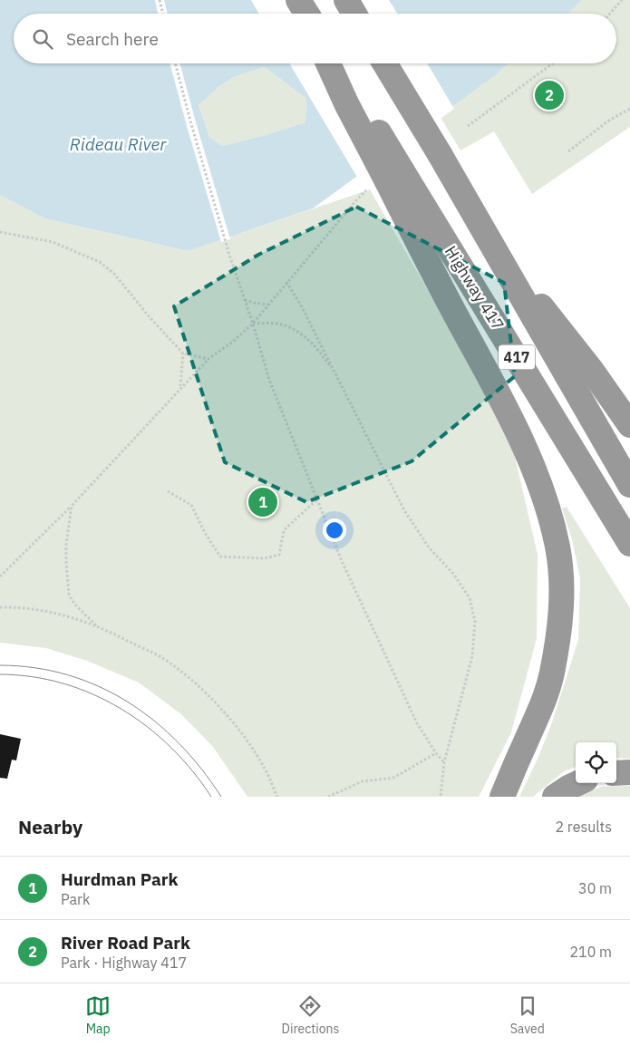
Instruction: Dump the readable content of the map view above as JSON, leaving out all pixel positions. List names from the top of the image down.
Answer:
{
  "streets": {
    "highway": ["Highway 417", "417"]
  },
  "water": ["Rideau River"],
  "page": {
    "search": "Search here",
    "pins": ["2", "1"],
    "heading": ["Nearby", "2 results"],
    "list": [
      {
        "mark": "1",
        "name": "Hurdman Park",
        "note": "Park",
        "value": "30 m"
      },
      {
        "mark": "2",
        "name": "River Road Park",
        "note": "Park · Highway 417",
        "value": "210 m"
      }
    ],
    "nav": ["Map", "Directions", "Saved"]
  }
}
